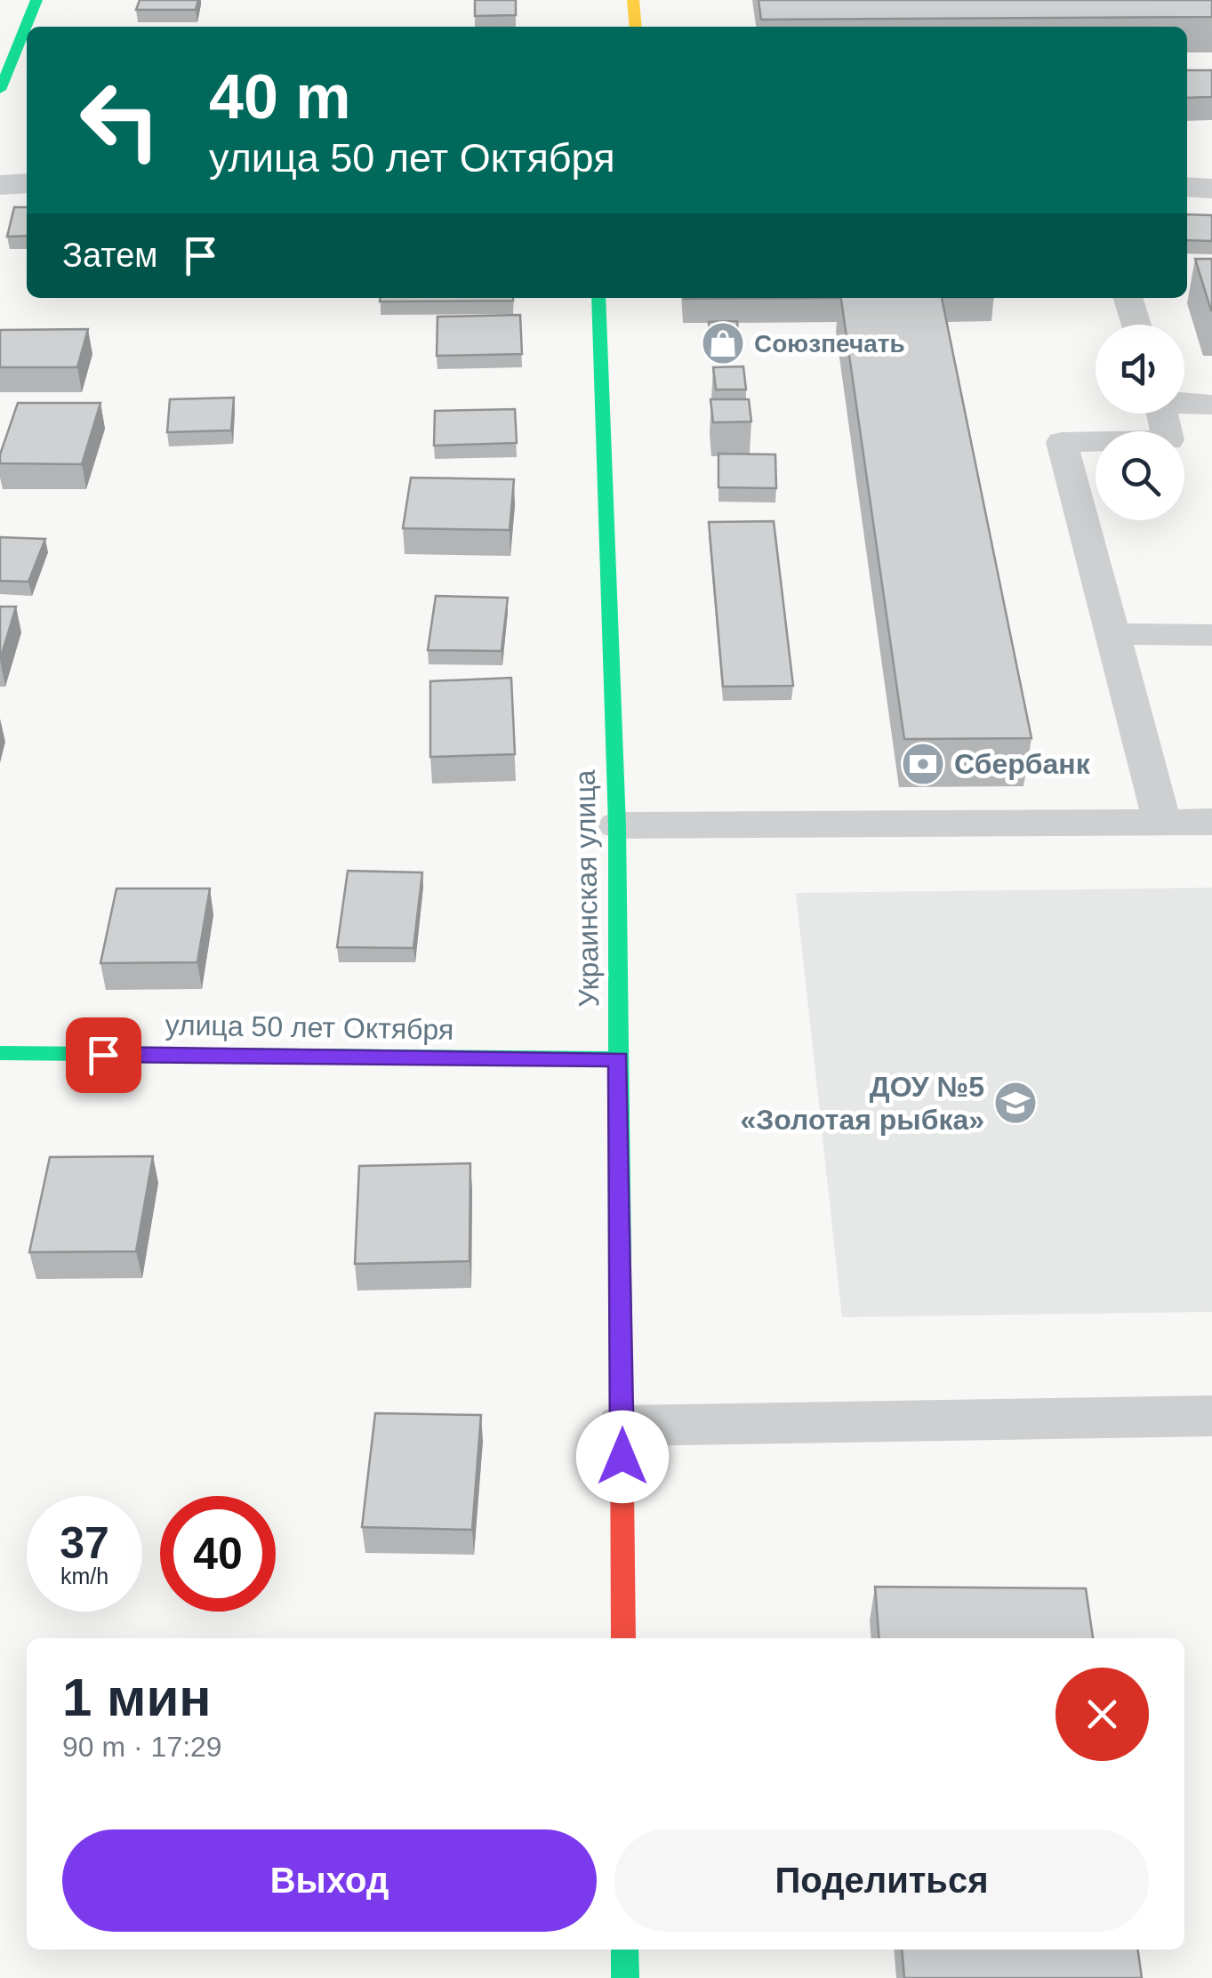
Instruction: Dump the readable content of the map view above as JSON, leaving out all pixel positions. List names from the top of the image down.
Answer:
{
  "streets": {
    "main road": ["Украинская улица", "улица 50 лет Октября"]
  },
  "crossings": [
    ["Украинская улица", "улица 50 лет Октября"]
  ],
  "places": {
    "shop": ["Союзпечать"],
    "bank": ["Сбербанк"],
    "school or university": ["ДОУ №5 «Золотая рыбка»"]
  },
  "page": {
    "turn": ["40 m", "улица 50 лет Октября"],
    "then": "Затем",
    "speed": "37 km/h",
    "limit": "40",
    "heading": ["1 мин", "90 m · 17:29"],
    "buttons": ["Выход", "Поделиться"]
  }
}
